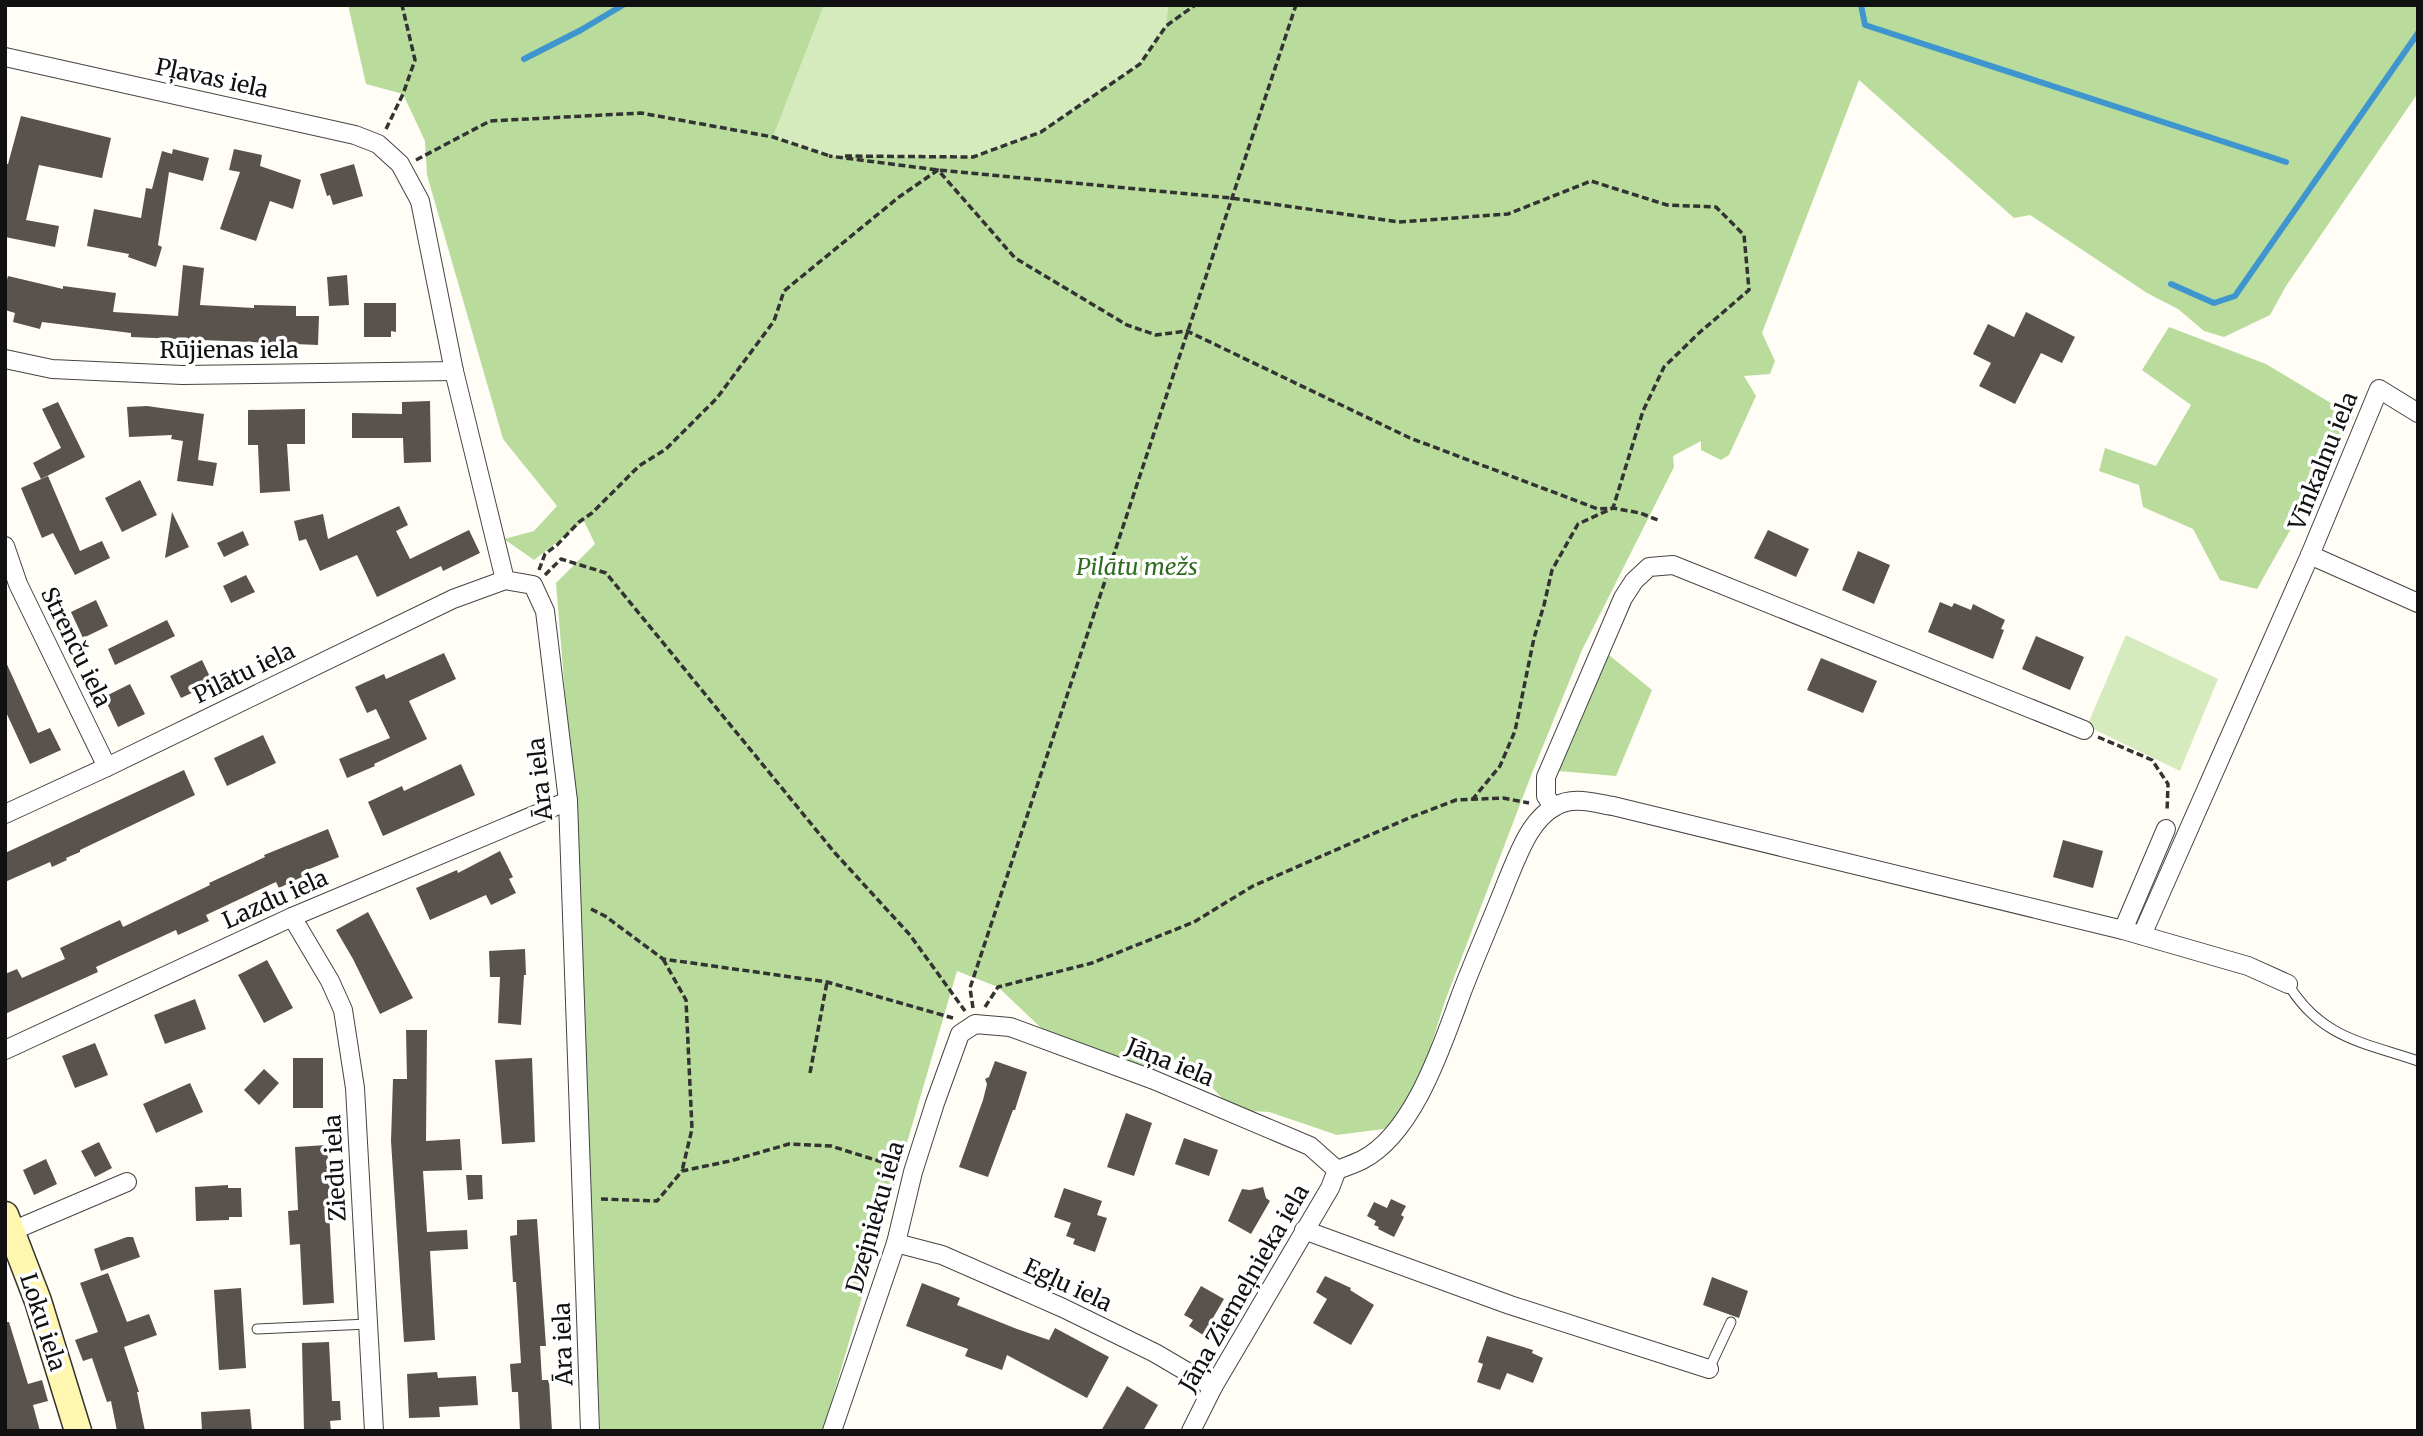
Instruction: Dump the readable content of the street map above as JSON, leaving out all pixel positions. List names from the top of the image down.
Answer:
{
  "streets": {
    "street": [
      "Pļavas iela",
      "Rūjienas iela",
      "Vīnkalnu iela",
      "Strenču iela",
      "Pilātu iela",
      "Āra iela",
      "Lazdu iela",
      "Jāņa iela",
      "Ziedu iela",
      "Dzejnieku iela",
      "Egļu iela",
      "Jāņa Ziemeļnieka iela",
      "Loku iela"
    ]
  },
  "crossings": [
    ["Strenču iela", "Pilātu iela"],
    ["Āra iela", "Lazdu iela"],
    ["Lazdu iela", "Ziedu iela"],
    ["Jāņa iela", "Dzejnieku iela"],
    ["Jāņa iela", "Jāņa Ziemeļnieka iela"],
    ["Dzejnieku iela", "Egļu iela"],
    ["Egļu iela", "Jāņa Ziemeļnieka iela"]
  ],
  "parks": ["Pilātu mežs"]
}
